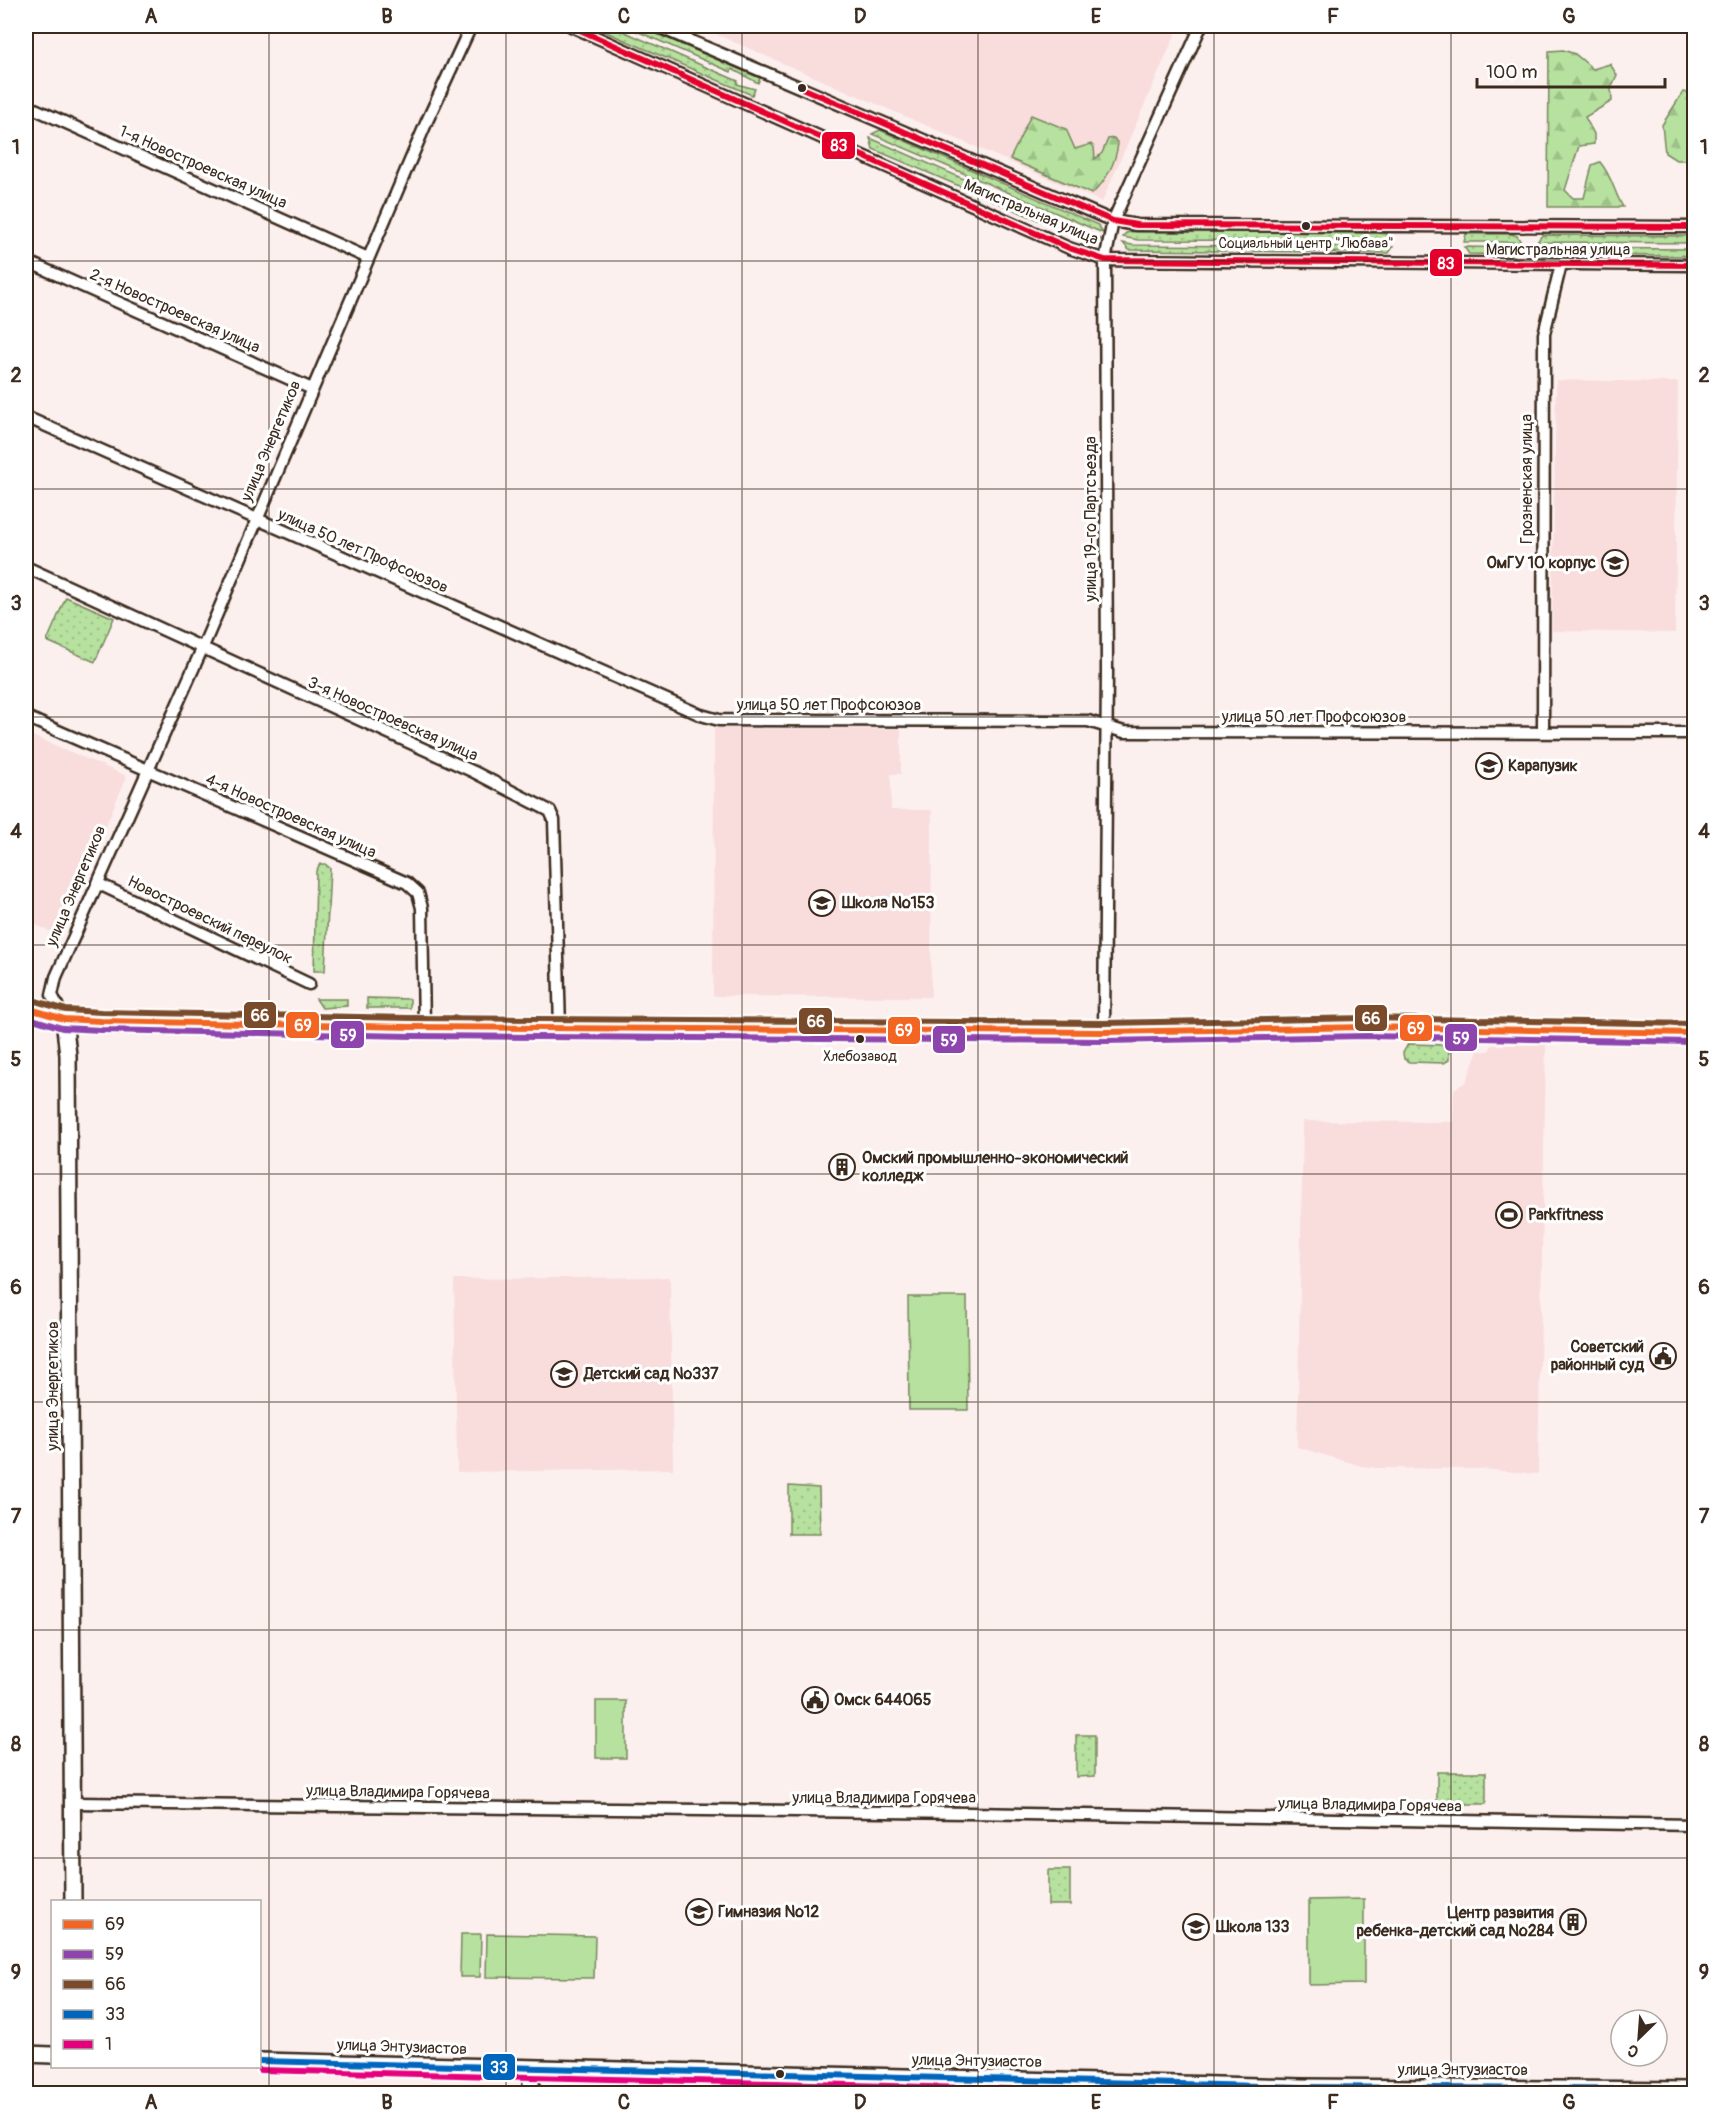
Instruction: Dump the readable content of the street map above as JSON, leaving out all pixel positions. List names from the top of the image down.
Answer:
{
  "streets": {
    "main road": ["улица Энергетиков", "улица Энтузиастов"],
    "street": [
      "1-я Новостроевская улица",
      "Магистральная улица",
      "2-я Новостроевская улица",
      "Грозненская улица",
      "улица 19-го Партсъезда",
      "улица 50 лет Профсоюзов",
      "3-я Новостроевская улица",
      "4-я Новостроевская улица",
      "Новостроевский переулок",
      "улица Владимира Горячева"
    ]
  },
  "crossings": [
    ["1-я Новостроевская улица", "улица Энергетиков"],
    ["Магистральная улица", "Грозненская улица"],
    ["Магистральная улица", "улица 19-го Партсъезда"],
    ["2-я Новостроевская улица", "улица Энергетиков"],
    ["улица Энергетиков", "улица 50 лет Профсоюзов"],
    ["улица Энергетиков", "3-я Новостроевская улица"],
    ["улица Энергетиков", "4-я Новостроевская улица"],
    ["улица Энергетиков", "Новостроевский переулок"],
    ["улица Энергетиков", "улица Владимира Горячева"],
    ["Грозненская улица", "улица 50 лет Профсоюзов"],
    ["улица 19-го Партсъезда", "улица 50 лет Профсоюзов"]
  ],
  "places": {
    "other": ["Социальный центр \"Любава\"", "Хлебозавод"],
    "school or university": [
      "ОмГУ 10 корпус",
      "Карапузик",
      "Школа №153",
      "Детский сад №337",
      "Гимназия №12",
      "Школа 133"
    ],
    "building": ["Омский промышленно-экономический колледж", "Центр развития ребенка-детский сад №284"],
    "sports": ["Parkfitness"],
    "public building": ["Советский районный суд", "Омск 644065"]
  },
  "lines": [
    "transit line 83",
    "transit line 66",
    "transit line 69",
    "transit line 59",
    "transit line 33",
    "transit line 1"
  ],
  "legend": [
    "69",
    "59",
    "66",
    "33",
    "1"
  ],
  "scale_bar": "100 m",
  "north": "bottom left",
  "grid": {
    "columns": [
      "A",
      "B",
      "C",
      "D",
      "E",
      "F",
      "G"
    ],
    "rows": [
      "1",
      "2",
      "3",
      "4",
      "5",
      "6",
      "7",
      "8",
      "9"
    ]
  }
}
